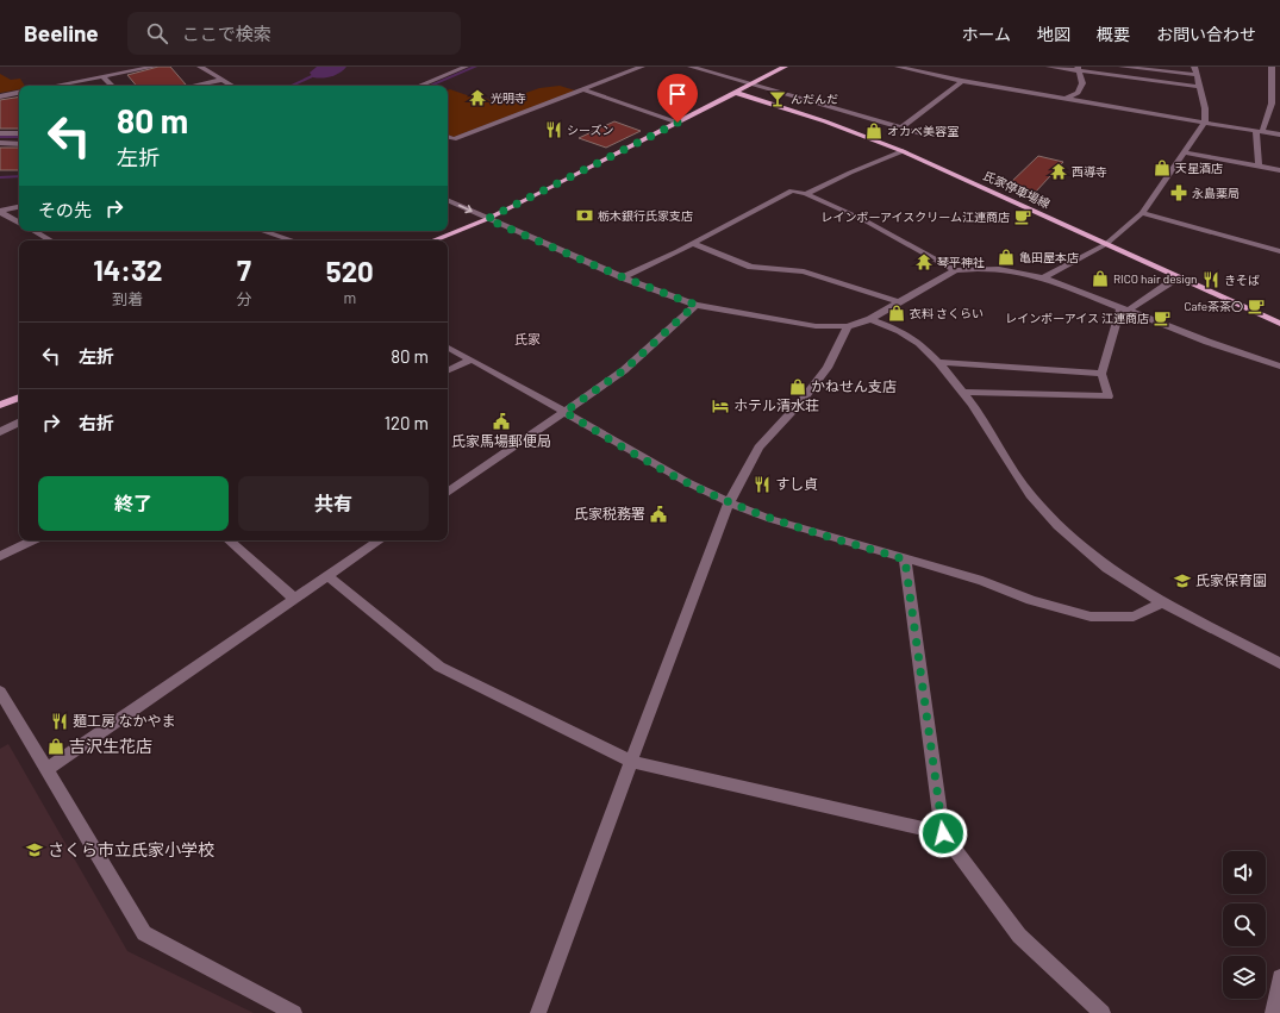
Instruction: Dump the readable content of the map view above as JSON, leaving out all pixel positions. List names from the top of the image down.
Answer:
{
  "streets": {
    "main road": ["氏家停車場線"]
  },
  "districts": ["氏家"],
  "places": {
    "temple": ["光明寺", "西導寺", "琴平神社"],
    "bar": ["んだんだ"],
    "restaurant": [
      "シーズン",
      "きそば",
      "すし貞",
      "麺工房 なかやま"
    ],
    "shop": [
      "オカベ美容室",
      "天星酒店",
      "亀田屋本店",
      "RICO hair design",
      "衣料 さくらい",
      "かねせん支店",
      "吉沢生花店"
    ],
    "pharmacy": ["永島薬局"],
    "bank": ["栃木銀行氏家支店"],
    "cafe": ["レインボーアイスクリーム江連商店", "Cafe茶茶〇", "レインボーアイス 江連商店"],
    "hotel": ["ホテル清水荘"],
    "public building": ["氏家馬場郵便局", "氏家税務署"],
    "school or university": ["氏家保育園", "さくら市立氏家小学校"]
  },
  "page": {
    "header": "Beeline",
    "search": "ここで検索",
    "nav": [
      "ホーム",
      "地図",
      "概要",
      "お問い合わせ"
    ],
    "turn": ["80 m", "左折"],
    "then": "その先",
    "eta": [
      "14:32",
      "到着",
      "7",
      "分",
      "520",
      "m"
    ],
    "list": [
      {
        "name": "左折",
        "value": "80 m"
      },
      {
        "name": "右折",
        "value": "120 m"
      }
    ],
    "buttons": ["終了", "共有"]
  }
}
